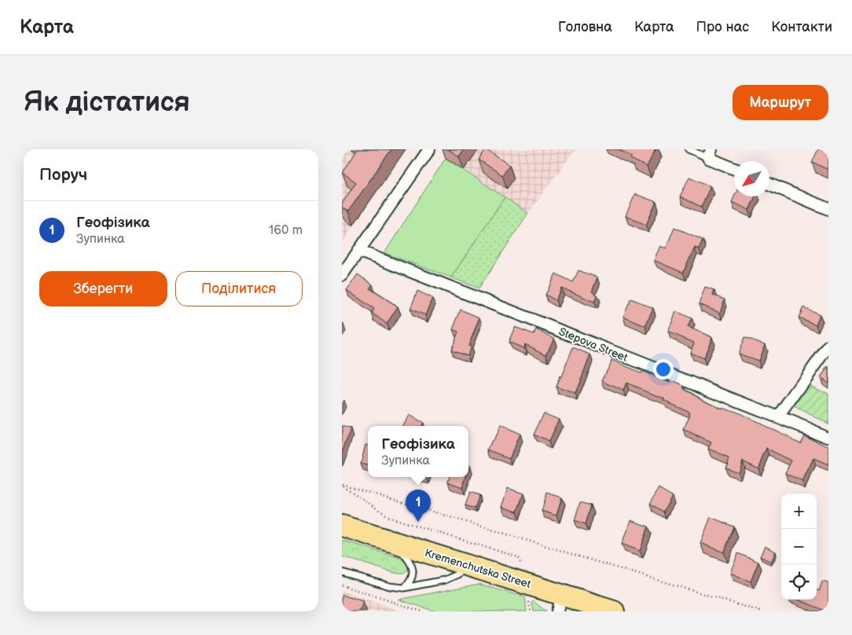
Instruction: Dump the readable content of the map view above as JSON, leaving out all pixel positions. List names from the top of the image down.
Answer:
{
  "streets": {
    "highway": ["Kremenchutska Street"],
    "street": ["Stepova Street"]
  },
  "north": "bottom left",
  "page": {
    "header": "Карта",
    "nav": [
      "Головна",
      "Карта",
      "Про нас",
      "Контакти"
    ],
    "buttons": [
      "Маршрут",
      ["Зберегти", "Поділитися"]
    ],
    "title": "Як дістатися",
    "heading": "Поруч",
    "list": [
      {
        "mark": "1",
        "name": "Геофізика",
        "note": "Зупинка",
        "value": "160 m"
      }
    ],
    "popup": ["Геофізика", "Зупинка"],
    "pins": "1",
    "map_buttons": ["+", "−"]
  }
}
